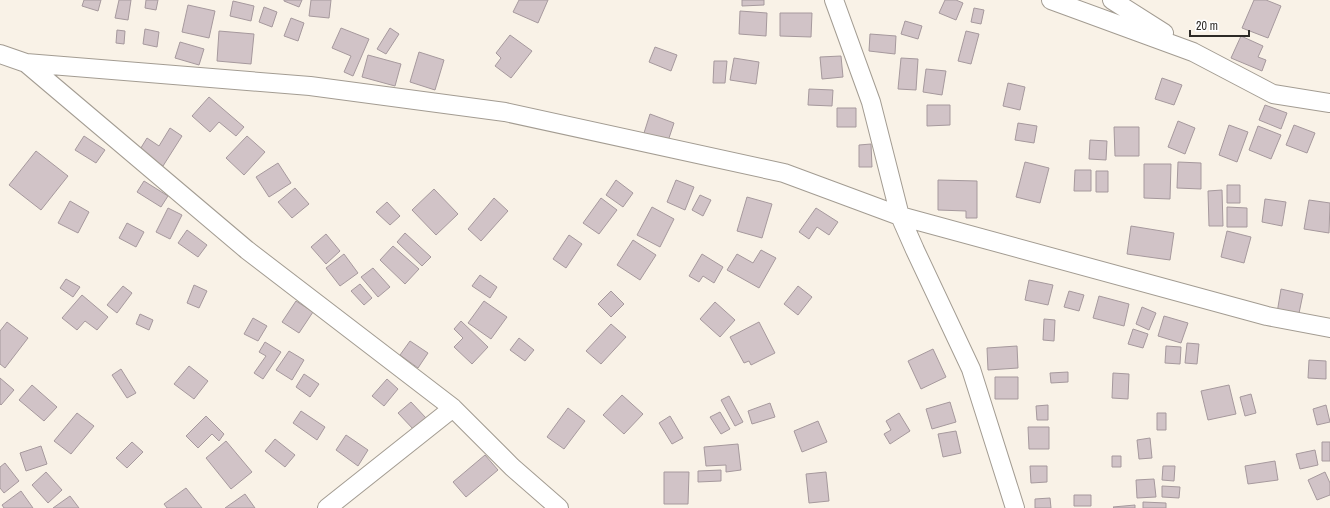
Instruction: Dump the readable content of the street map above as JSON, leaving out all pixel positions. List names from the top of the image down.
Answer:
{
  "scale_bar": "20 m"
}
